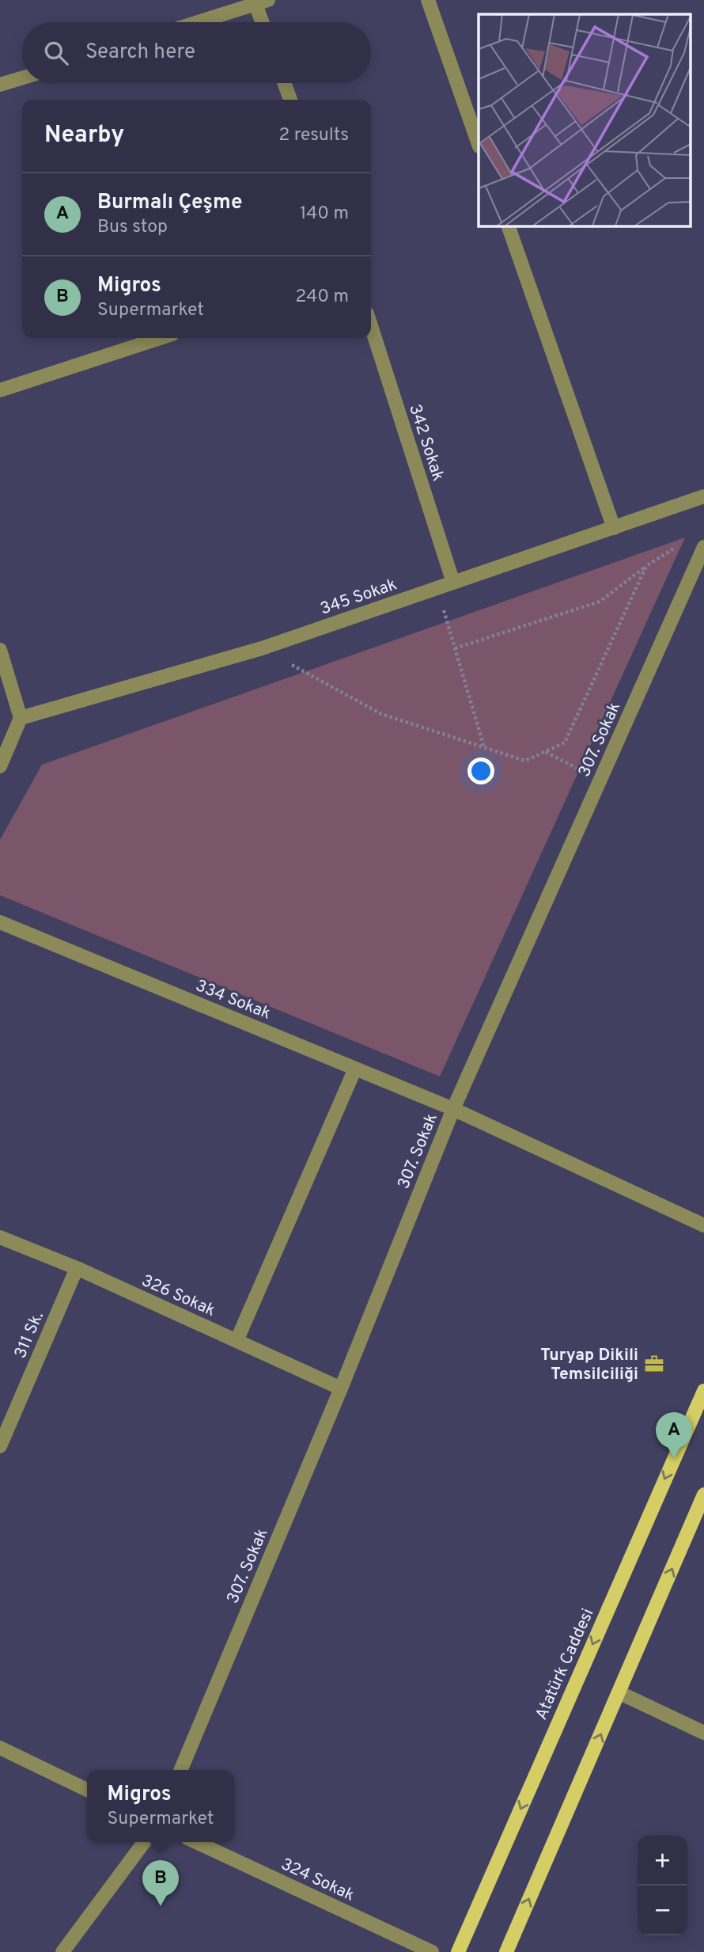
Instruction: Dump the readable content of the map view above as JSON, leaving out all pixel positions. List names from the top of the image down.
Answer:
{
  "streets": {
    "main road": ["Atatürk Caddesi"],
    "street": [
      "342 Sokak",
      "345 Sokak",
      "307. Sokak",
      "334 Sokak",
      "326 Sokak",
      "311 Sk.",
      "324 Sokak"
    ]
  },
  "crossings": [
    ["342 Sokak", "345 Sokak"],
    ["307. Sokak", "334 Sokak"],
    ["307. Sokak", "326 Sokak"],
    ["326 Sokak", "311 Sk."]
  ],
  "places": {
    "office": ["Turyap Dikili Temsilciliği"]
  },
  "page": {
    "search": "Search here",
    "heading": ["Nearby", "2 results"],
    "list": [
      {
        "mark": "A",
        "name": "Burmalı Çeşme",
        "note": "Bus stop",
        "value": "140 m"
      },
      {
        "mark": "B",
        "name": "Migros",
        "note": "Supermarket",
        "value": "240 m"
      }
    ],
    "pins": ["A", "B"],
    "popup": ["Migros", "Supermarket"],
    "map_buttons": ["+", "−"]
  }
}
